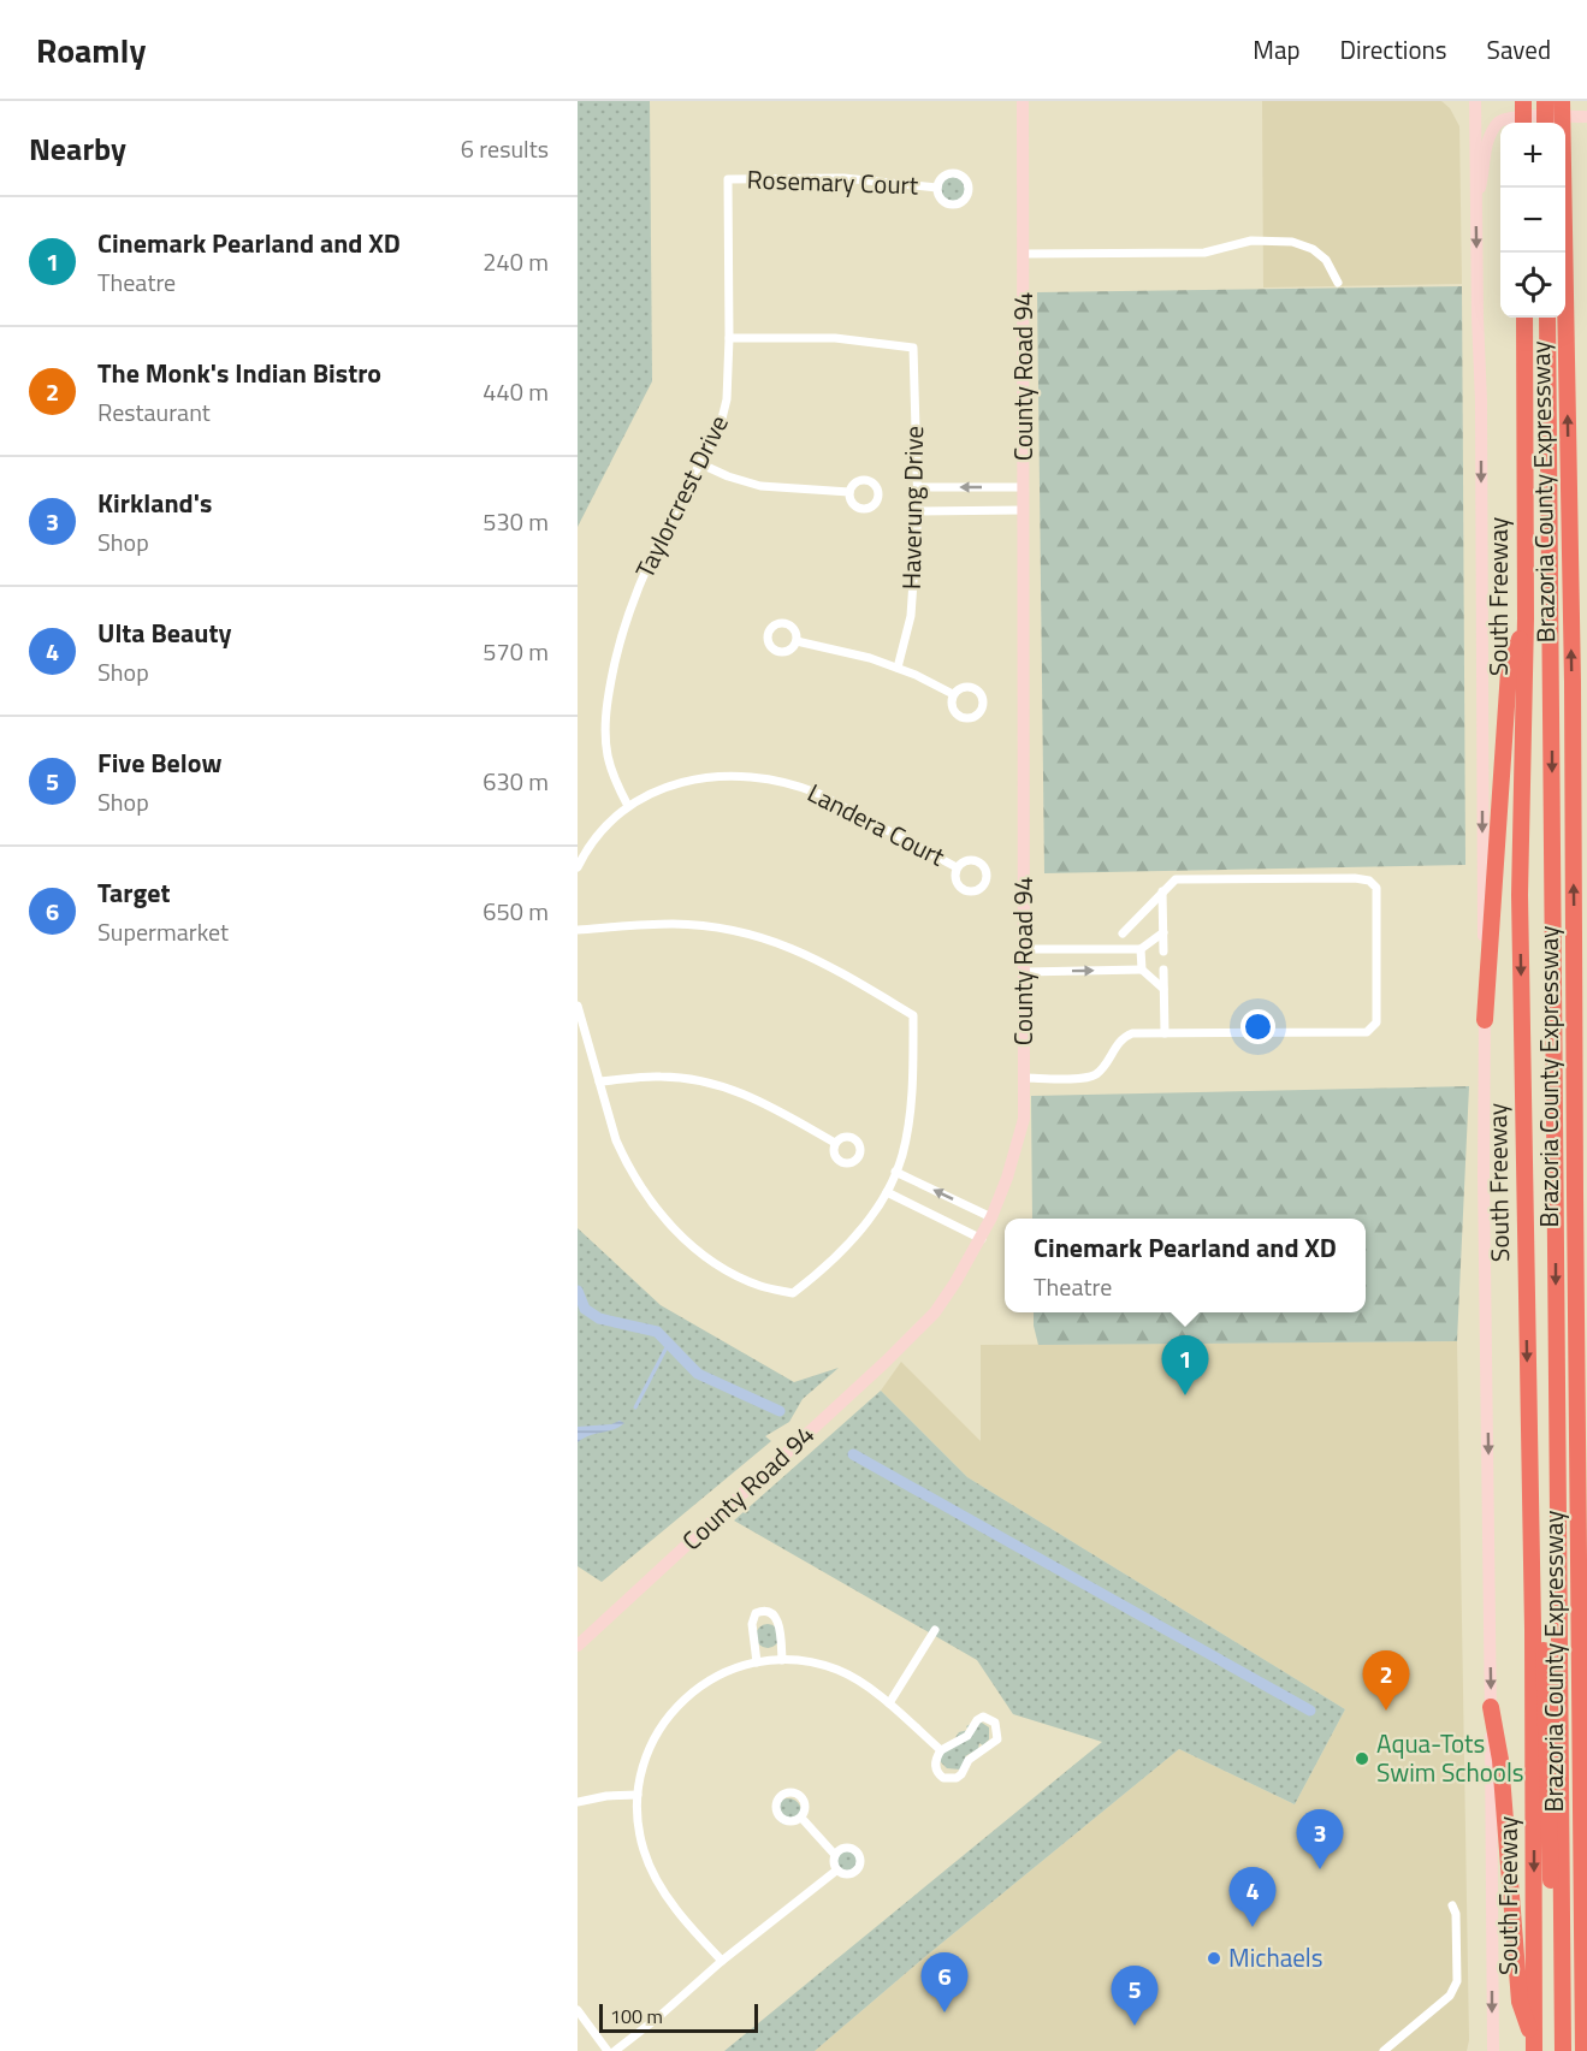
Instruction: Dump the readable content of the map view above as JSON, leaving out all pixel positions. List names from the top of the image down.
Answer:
{
  "streets": {
    "highway": ["Brazoria County Expressway", "South Freeway"],
    "main road": ["County Road 94"],
    "street": [
      "Rosemary Court",
      "Taylorcrest Drive",
      "Haverung Drive",
      "Landera Court"
    ]
  },
  "crossings": [
    ["Rosemary Court", "Taylorcrest Drive"],
    ["Taylorcrest Drive", "Haverung Drive"],
    ["Taylorcrest Drive", "Landera Court"]
  ],
  "places": ["Aqua-Tots Swim Schools", "Michaels"],
  "scale_bar": "100 m",
  "page": {
    "header": "Roamly",
    "nav": ["Map", "Directions", "Saved"],
    "heading": ["Nearby", "6 results"],
    "map_buttons": ["+", "−"],
    "list": [
      {
        "mark": "1",
        "name": "Cinemark Pearland and XD",
        "note": "Theatre",
        "value": "240 m"
      },
      {
        "mark": "2",
        "name": "The Monk's Indian Bistro",
        "note": "Restaurant",
        "value": "440 m"
      },
      {
        "mark": "3",
        "name": "Kirkland's",
        "note": "Shop",
        "value": "530 m"
      },
      {
        "mark": "4",
        "name": "Ulta Beauty",
        "note": "Shop",
        "value": "570 m"
      },
      {
        "mark": "5",
        "name": "Five Below",
        "note": "Shop",
        "value": "630 m"
      },
      {
        "mark": "6",
        "name": "Target",
        "note": "Supermarket",
        "value": "650 m"
      }
    ],
    "popup": ["Cinemark Pearland and XD", "Theatre"],
    "pins": [
      "1",
      "2",
      "3",
      "4",
      "6",
      "5"
    ],
    "scale": "100 m"
  }
}
